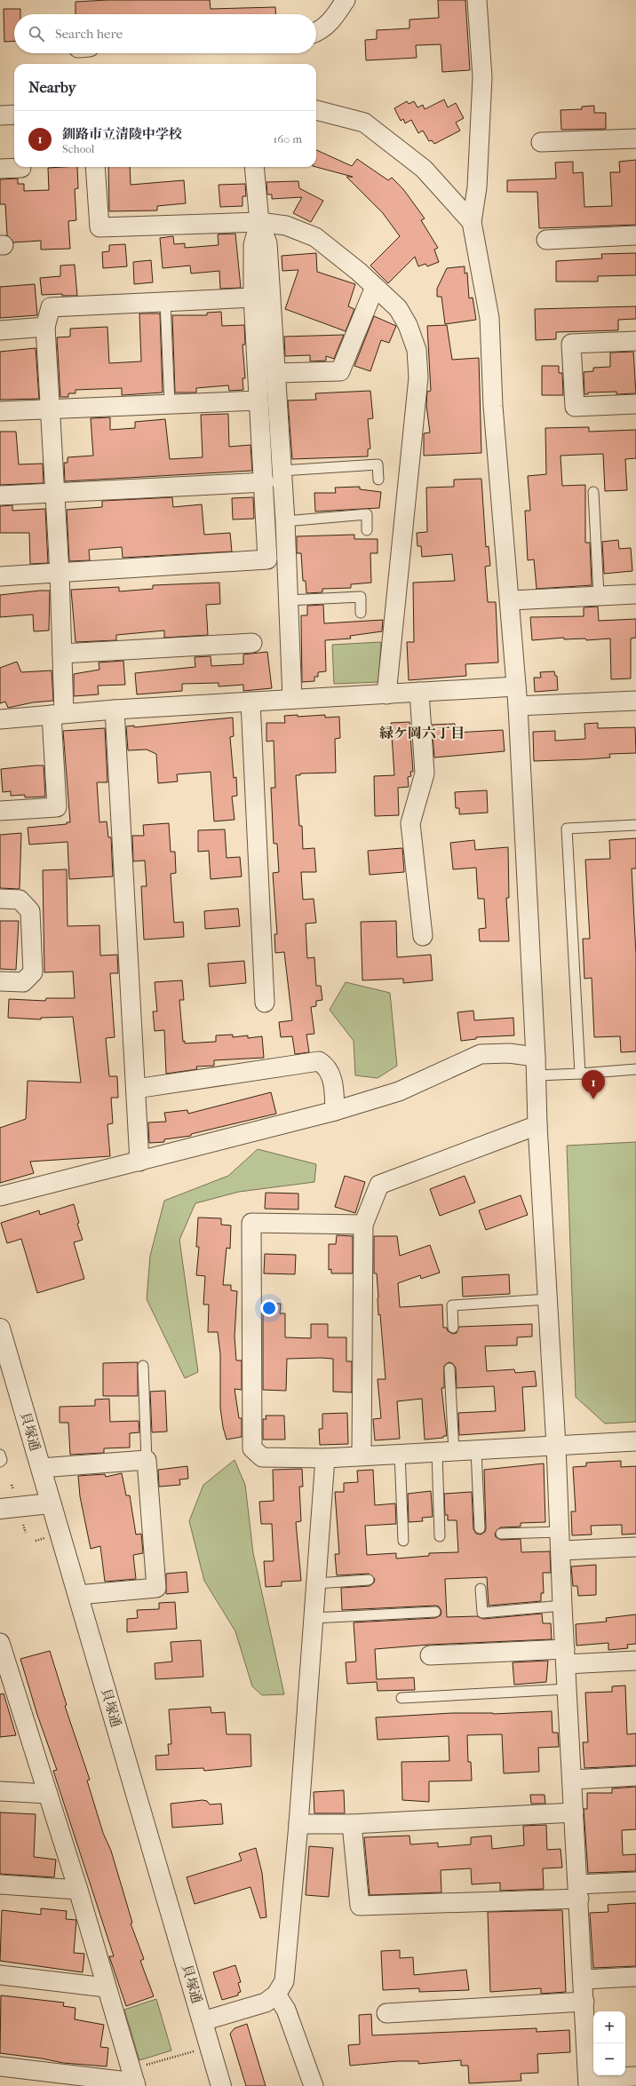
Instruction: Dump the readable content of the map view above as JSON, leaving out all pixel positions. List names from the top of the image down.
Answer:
{
  "streets": {
    "street": ["貝塚通"]
  },
  "districts": ["緑ケ岡六丁目"],
  "page": {
    "search": "Search here",
    "heading": "Nearby",
    "list": [
      {
        "mark": "1",
        "name": "釧路市立清陵中学校",
        "note": "School",
        "value": "160 m"
      }
    ],
    "pins": "1",
    "map_buttons": ["+", "−"]
  }
}
